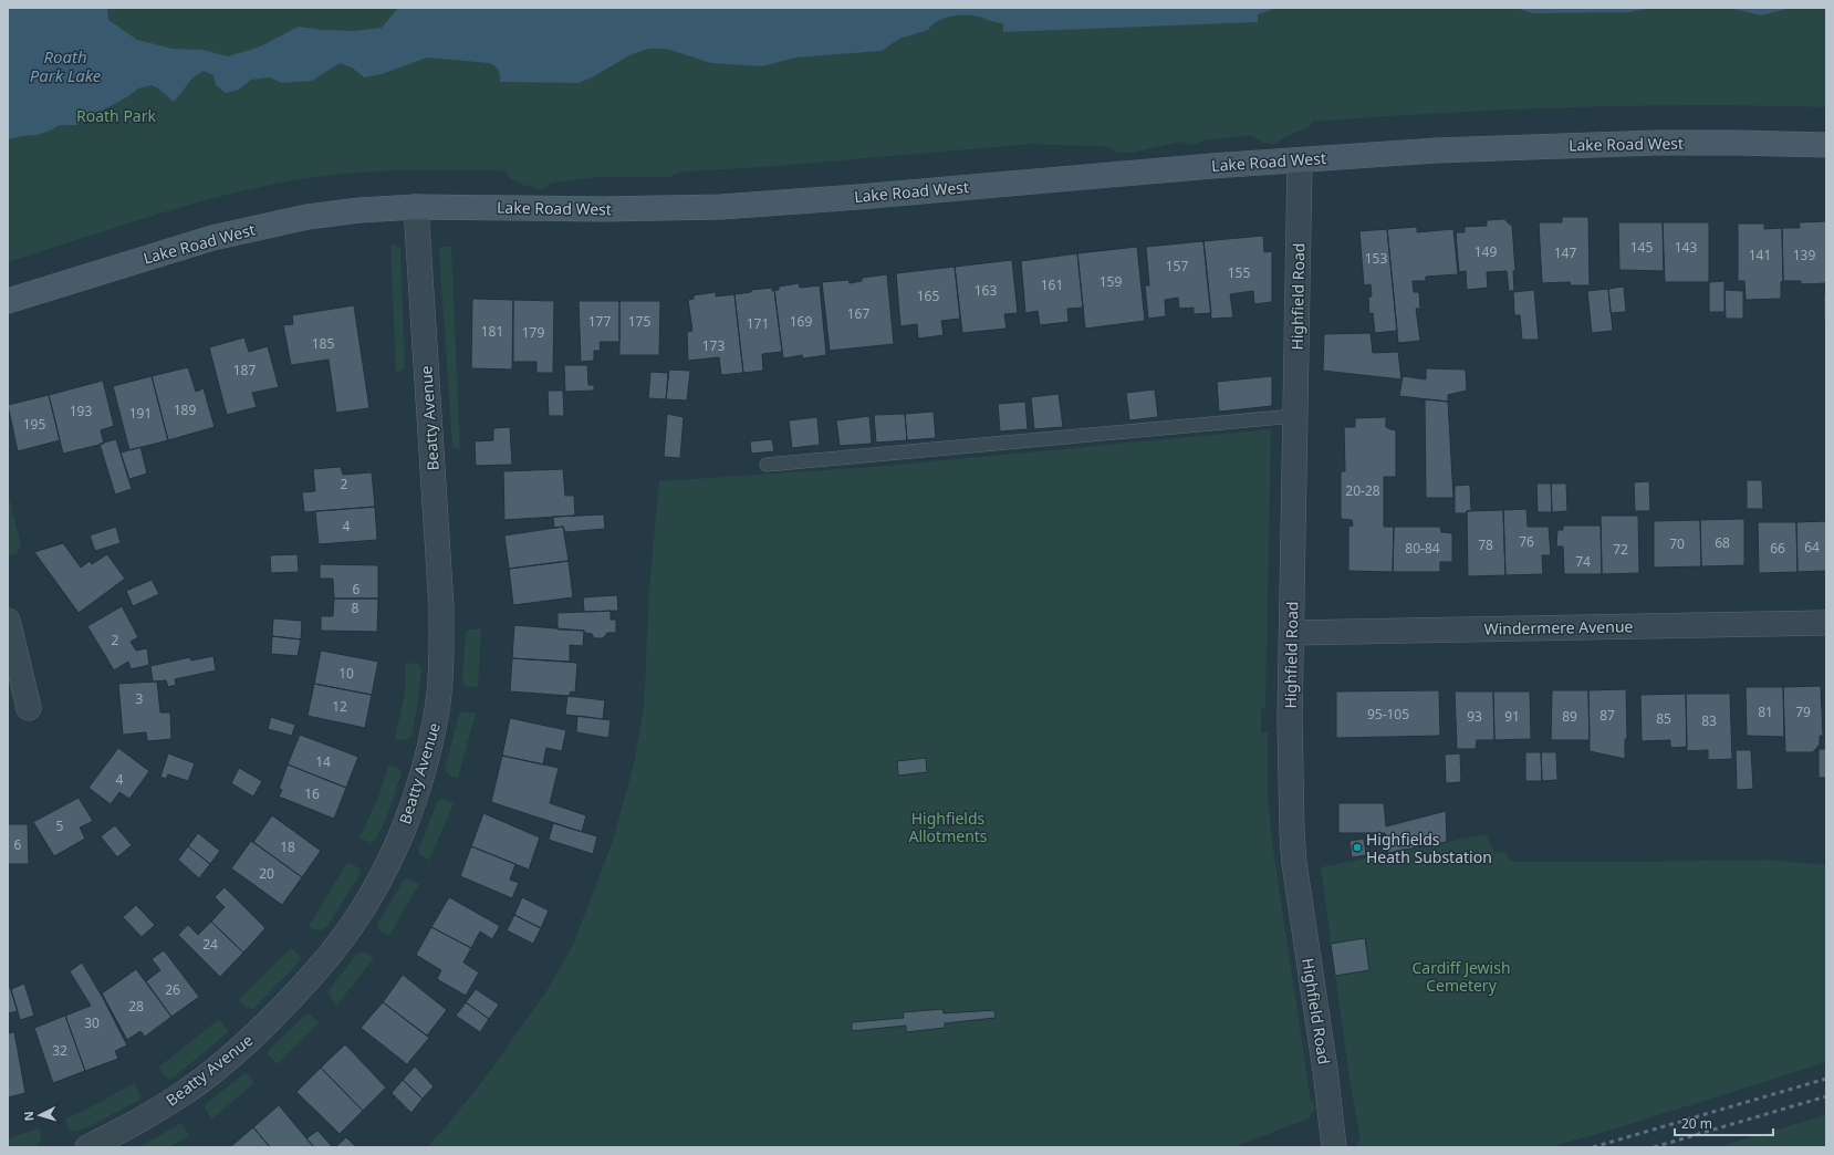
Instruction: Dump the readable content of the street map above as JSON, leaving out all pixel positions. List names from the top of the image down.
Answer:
{
  "streets": {
    "street": [
      "Lake Road West",
      "Highfield Road",
      "Beatty Avenue",
      "Windermere Avenue"
    ]
  },
  "crossings": [
    ["Lake Road West", "Highfield Road"],
    ["Lake Road West", "Beatty Avenue"],
    ["Highfield Road", "Windermere Avenue"]
  ],
  "water": ["Roath Park Lake"],
  "parks": ["Roath Park", "Highfields Allotments", "Cardiff Jewish Cemetery"],
  "places": ["Highfields Heath Substation"],
  "house_numbers": [
    "145",
    "143",
    "149",
    "147",
    "141",
    "139",
    "153",
    "157",
    "155",
    "159",
    "161",
    "163",
    "165",
    "167",
    "177",
    "175",
    "169",
    "171",
    "181",
    "179",
    "185",
    "173",
    "187",
    "189",
    "193",
    "191",
    "195",
    "2",
    "20-28",
    "4",
    "76",
    "68",
    "70",
    "78",
    "64",
    "80-84",
    "66",
    "72",
    "74",
    "6",
    "8",
    "2",
    "10",
    "3",
    "12",
    "81",
    "79",
    "95-105",
    "87",
    "93",
    "91",
    "89",
    "85",
    "83",
    "14",
    "4",
    "16",
    "5",
    "6",
    "18",
    "20",
    "24",
    "26",
    "28",
    "30",
    "32"
  ],
  "scale_bar": "20 m",
  "north": "left"
}
